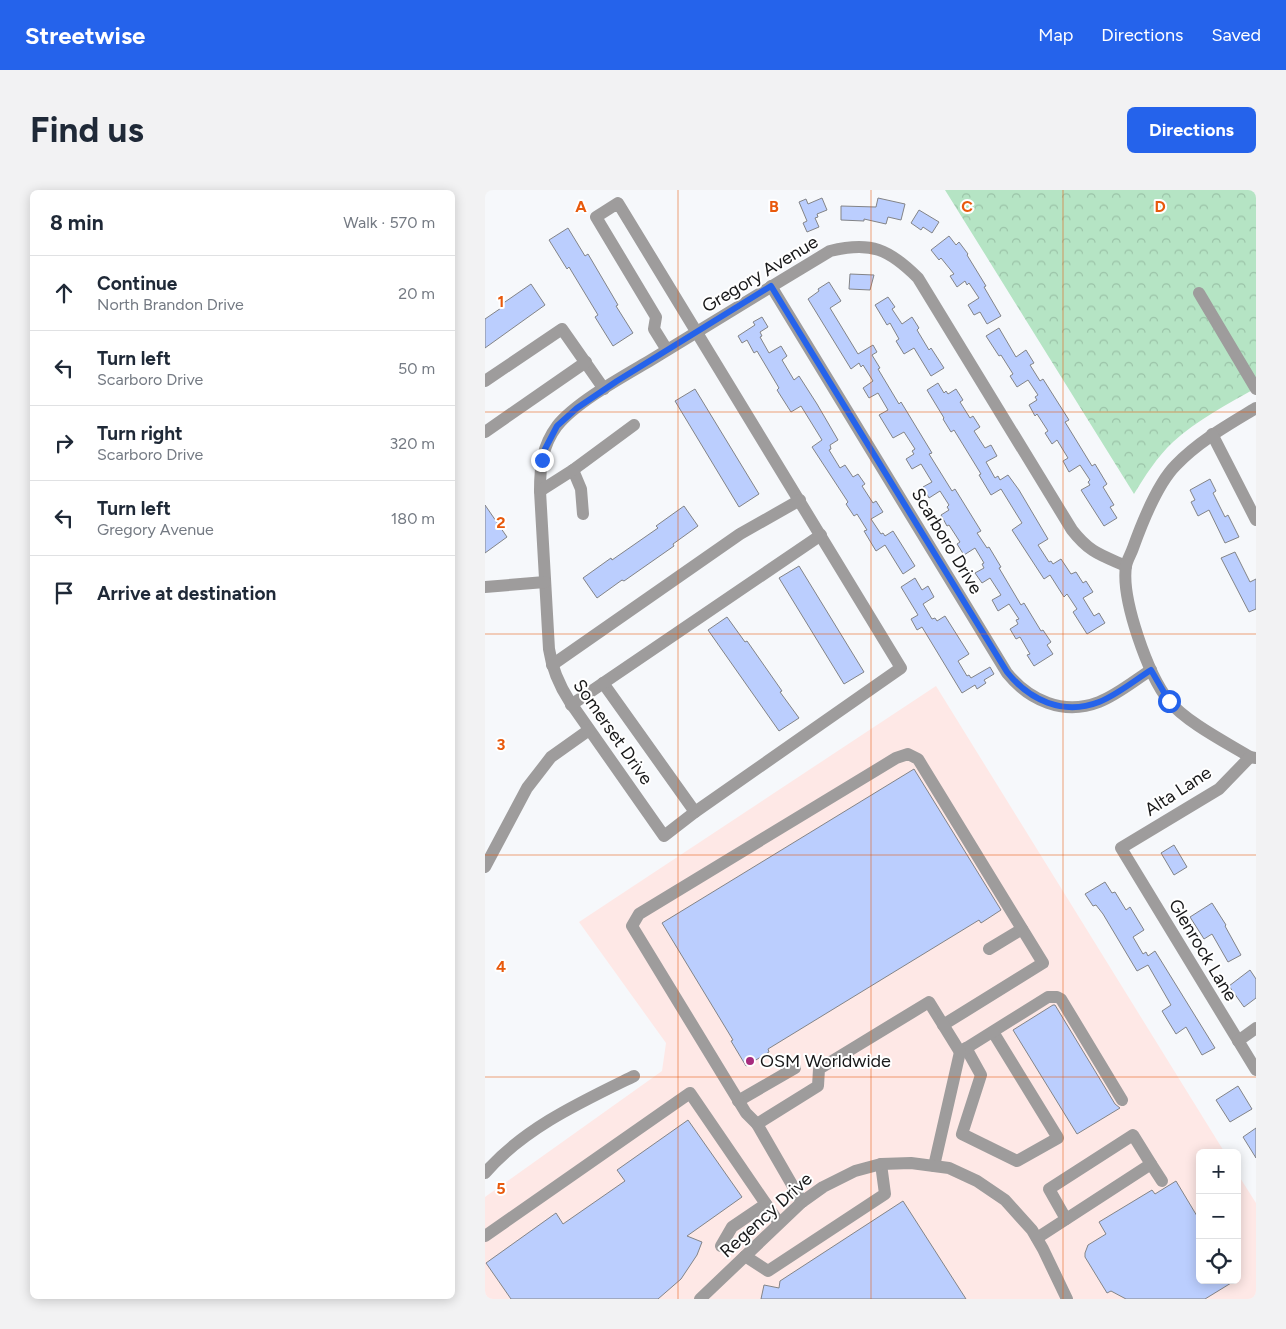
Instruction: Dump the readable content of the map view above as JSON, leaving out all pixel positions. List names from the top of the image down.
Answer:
{
  "streets": {
    "street": [
      "Gregory Avenue",
      "Scarboro Drive",
      "Somerset Drive",
      "Alta Lane",
      "Glenrock Lane",
      "Regency Drive"
    ]
  },
  "crossings": [
    ["Gregory Avenue", "Scarboro Drive"],
    ["Gregory Avenue", "Somerset Drive"],
    ["Alta Lane", "Glenrock Lane"]
  ],
  "places": ["OSM Worldwide"],
  "page": {
    "header": "Streetwise",
    "nav": ["Map", "Directions", "Saved"],
    "buttons": "Directions",
    "title": "Find us",
    "heading": ["8 min", "Walk · 570 m"],
    "list": [
      ["Continue", "North Brandon Drive", "20 m"],
      ["Turn left", "Scarboro Drive", "50 m"],
      ["Turn right", "Scarboro Drive", "320 m"],
      ["Turn left", "Gregory Avenue", "180 m"],
      "Arrive at destination"
    ],
    "map_buttons": ["+", "−"]
  },
  "grid": {
    "columns": [
      "A",
      "B",
      "C",
      "D"
    ],
    "rows": [
      "1",
      "2",
      "3",
      "4",
      "5"
    ]
  }
}
